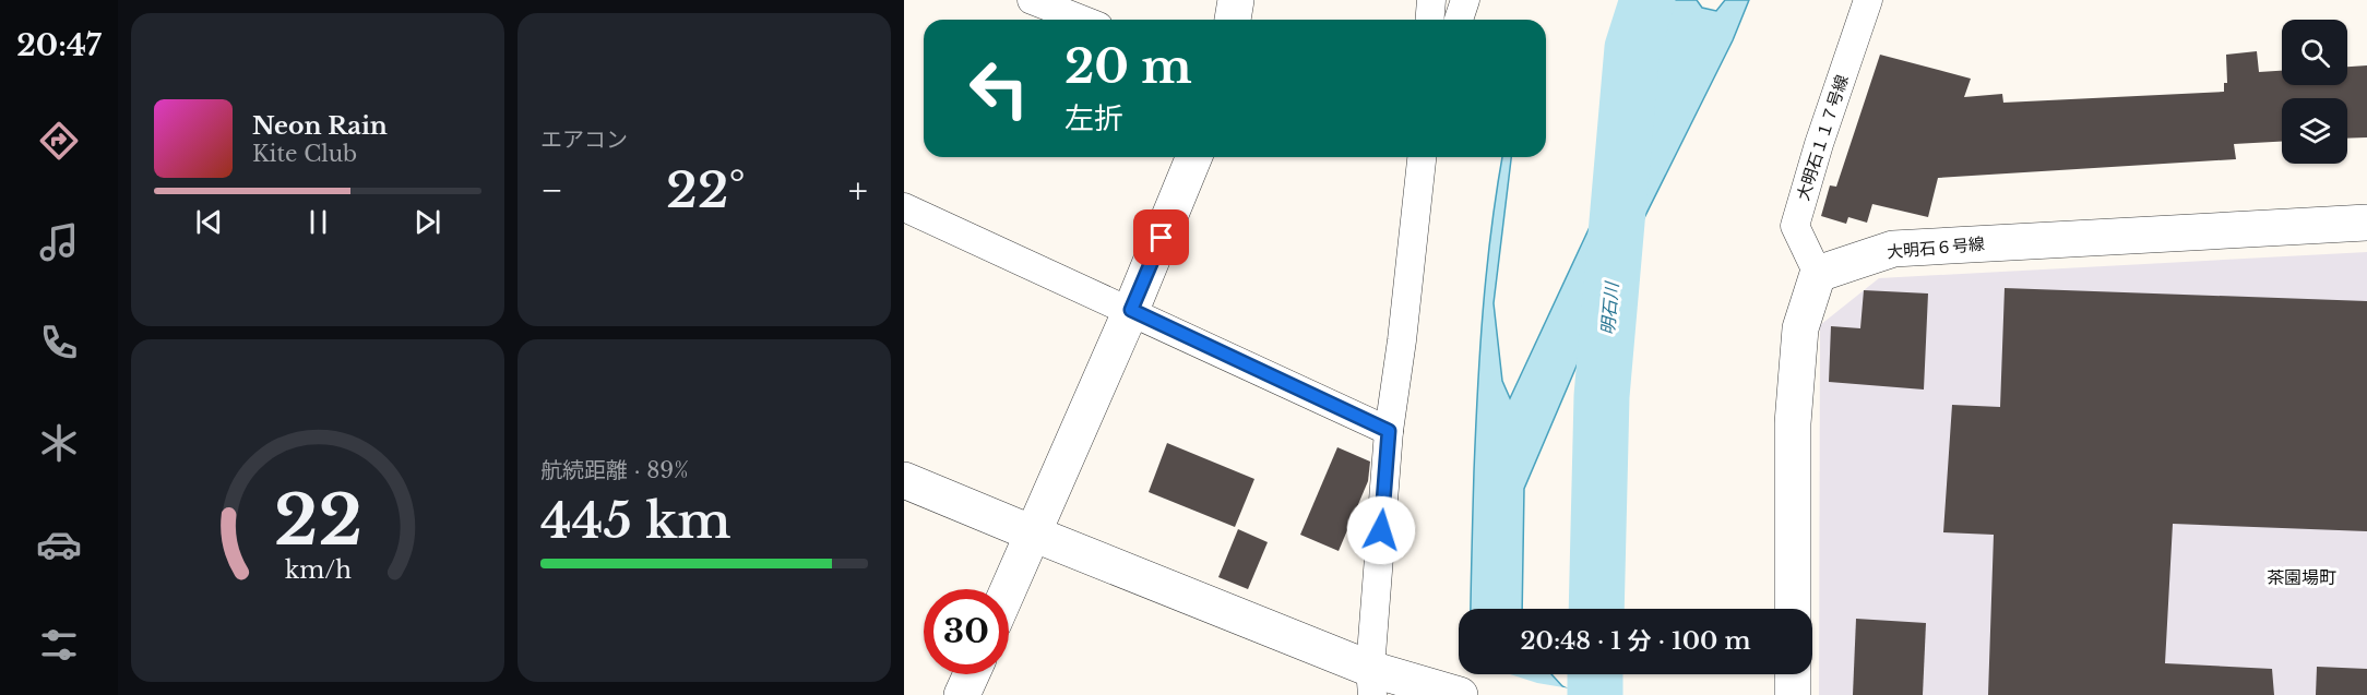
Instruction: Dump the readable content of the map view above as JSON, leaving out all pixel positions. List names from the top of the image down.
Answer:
{
  "streets": {
    "street": ["大明石１１７号線", "大明石６号線"]
  },
  "crossings": [
    ["大明石１１７号線", "大明石６号線"]
  ],
  "districts": ["茶園場町"],
  "water": ["明石川"],
  "page": {
    "tabs": "20:47",
    "tile": [
      "エアコン",
      ["航続距離 · 89%", "445 km"]
    ],
    "turn": ["20 m", "左折"],
    "song": ["Neon Rain", "Kite Club"],
    "heat": ["−", "22°", "+"],
    "limit": "30",
    "trip": "20:48 · 1 分 · 100 m",
    "gauge": ["22", "km/h"]
  }
}
